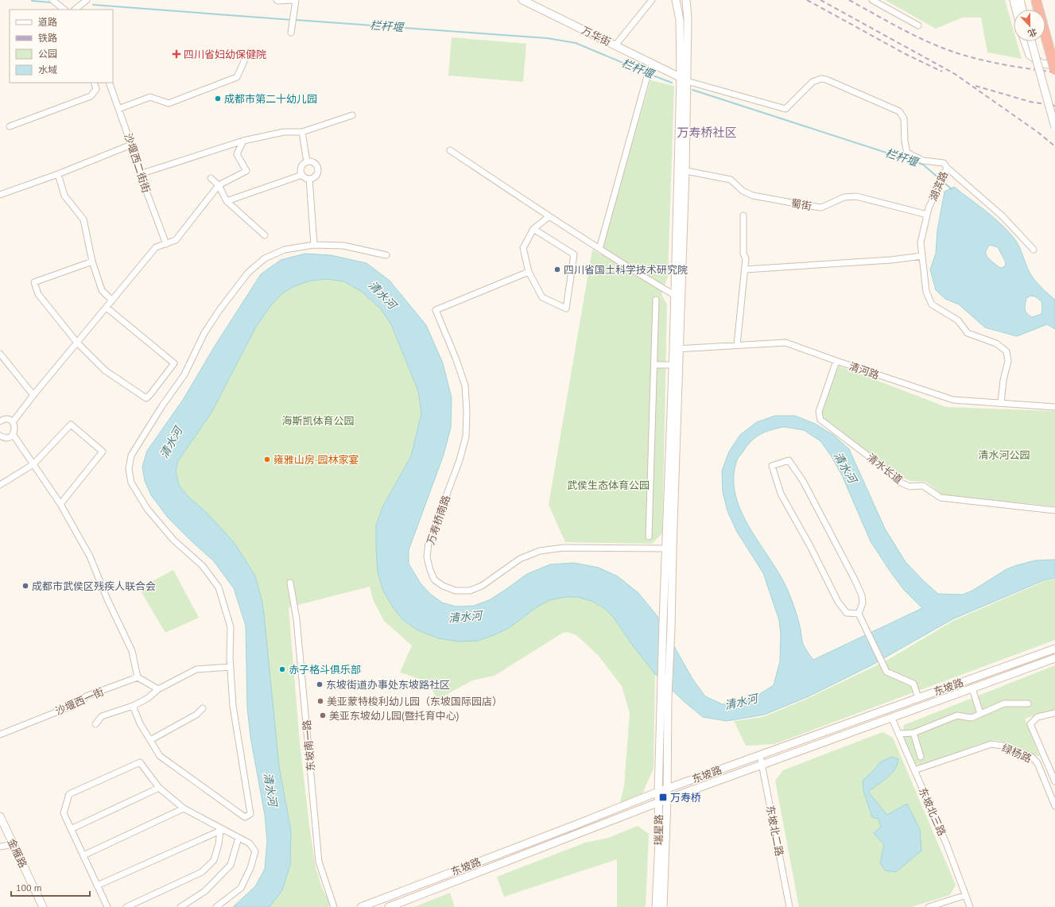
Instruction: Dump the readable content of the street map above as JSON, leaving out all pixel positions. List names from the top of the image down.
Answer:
{
  "streets": {
    "street": [
      "万华街",
      "沙堰西二街街",
      "湖滨路",
      "蜀街",
      "清河路",
      "清水长道",
      "万寿桥南路",
      "东坡路",
      "沙堰西一街",
      "东坡南一路",
      "绿杨路",
      "东坡北三路",
      "瑞星路",
      "东坡北二路",
      "金雁路"
    ]
  },
  "crossings": [
    ["万华街", "湖滨路"],
    ["湖滨路", "蜀街"],
    ["湖滨路", "清河路"],
    ["清河路", "清水长道"],
    ["东坡路", "东坡北三路"],
    ["东坡路", "瑞星路"],
    ["东坡路", "东坡北二路"],
    ["绿杨路", "东坡北三路"]
  ],
  "districts": ["万寿桥社区"],
  "water": ["栏杆堰", "清水河"],
  "parks": ["海斯凯体育公园", "清水河公园", "武侯生态体育公园"],
  "places": {
    "health": ["四川省妇幼保健院"],
    "other": [
      "成都市第二十幼儿园",
      "四川省国土科学技术研究院",
      "雍雅山房·园林家宴",
      "成都市武侯区残疾人联合会",
      "赤子格斗俱乐部",
      "东坡街道办事处东坡路社区",
      "美亚蒙特梭利幼儿园（东坡国际园店）",
      "美亚东坡幼儿园(暨托育中心)"
    ],
    "transit": ["万寿桥"]
  },
  "legend": [
    "道路",
    "铁路",
    "公园",
    "水域"
  ],
  "scale_bar": "100 m",
  "north": "bottom"
}
